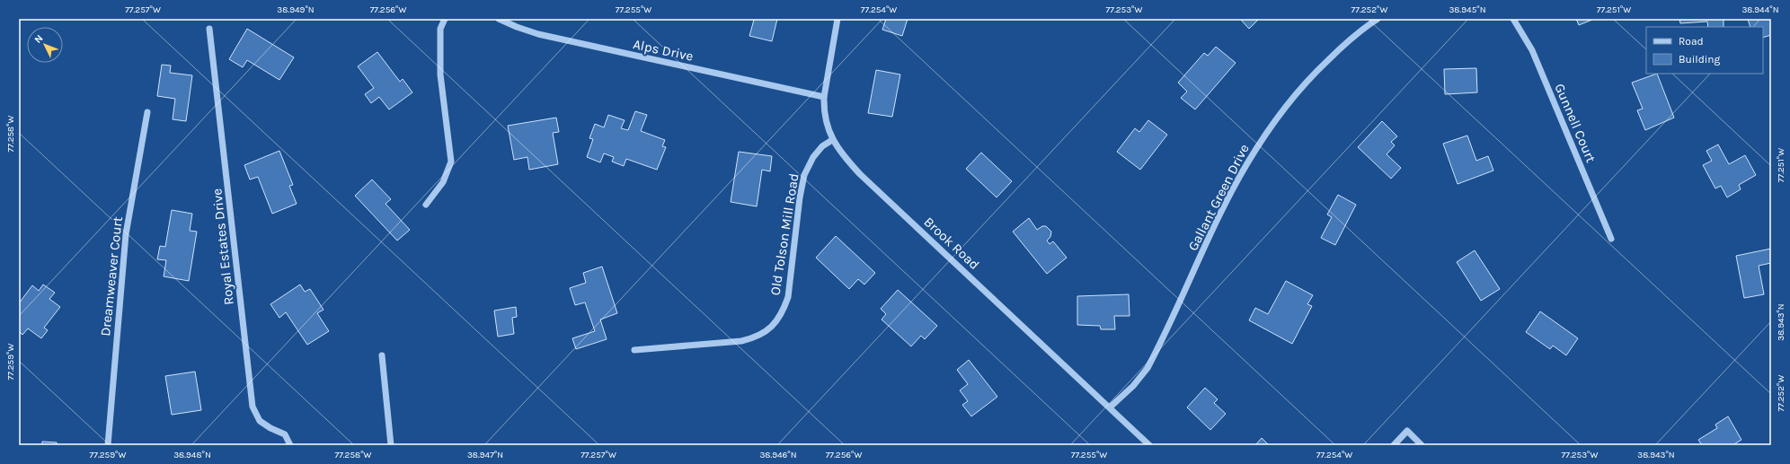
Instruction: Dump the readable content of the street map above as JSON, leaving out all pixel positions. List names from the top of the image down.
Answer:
{
  "streets": {
    "street": [
      "Alps Drive",
      "Gunnell Court",
      "Gallant Green Drive",
      "Old Tolson Mill Road",
      "Brook Road",
      "Royal Estates Drive",
      "Dreamweaver Court"
    ]
  },
  "crossings": [
    ["Alps Drive", "Brook Road"],
    ["Gallant Green Drive", "Brook Road"],
    ["Old Tolson Mill Road", "Brook Road"]
  ],
  "legend": ["Road", "Building"],
  "north": "top left",
  "coordinates": [
    "77.257°W",
    "38.949°N",
    "77.256°W",
    "77.255°W",
    "77.254°W",
    "77.253°W",
    "77.252°W",
    "38.945°N",
    "77.251°W",
    "38.944°N",
    "77.258°W",
    "38.943°N",
    "77.259°W",
    "38.948°N",
    "38.947°N",
    "38.946°N"
  ]
}
